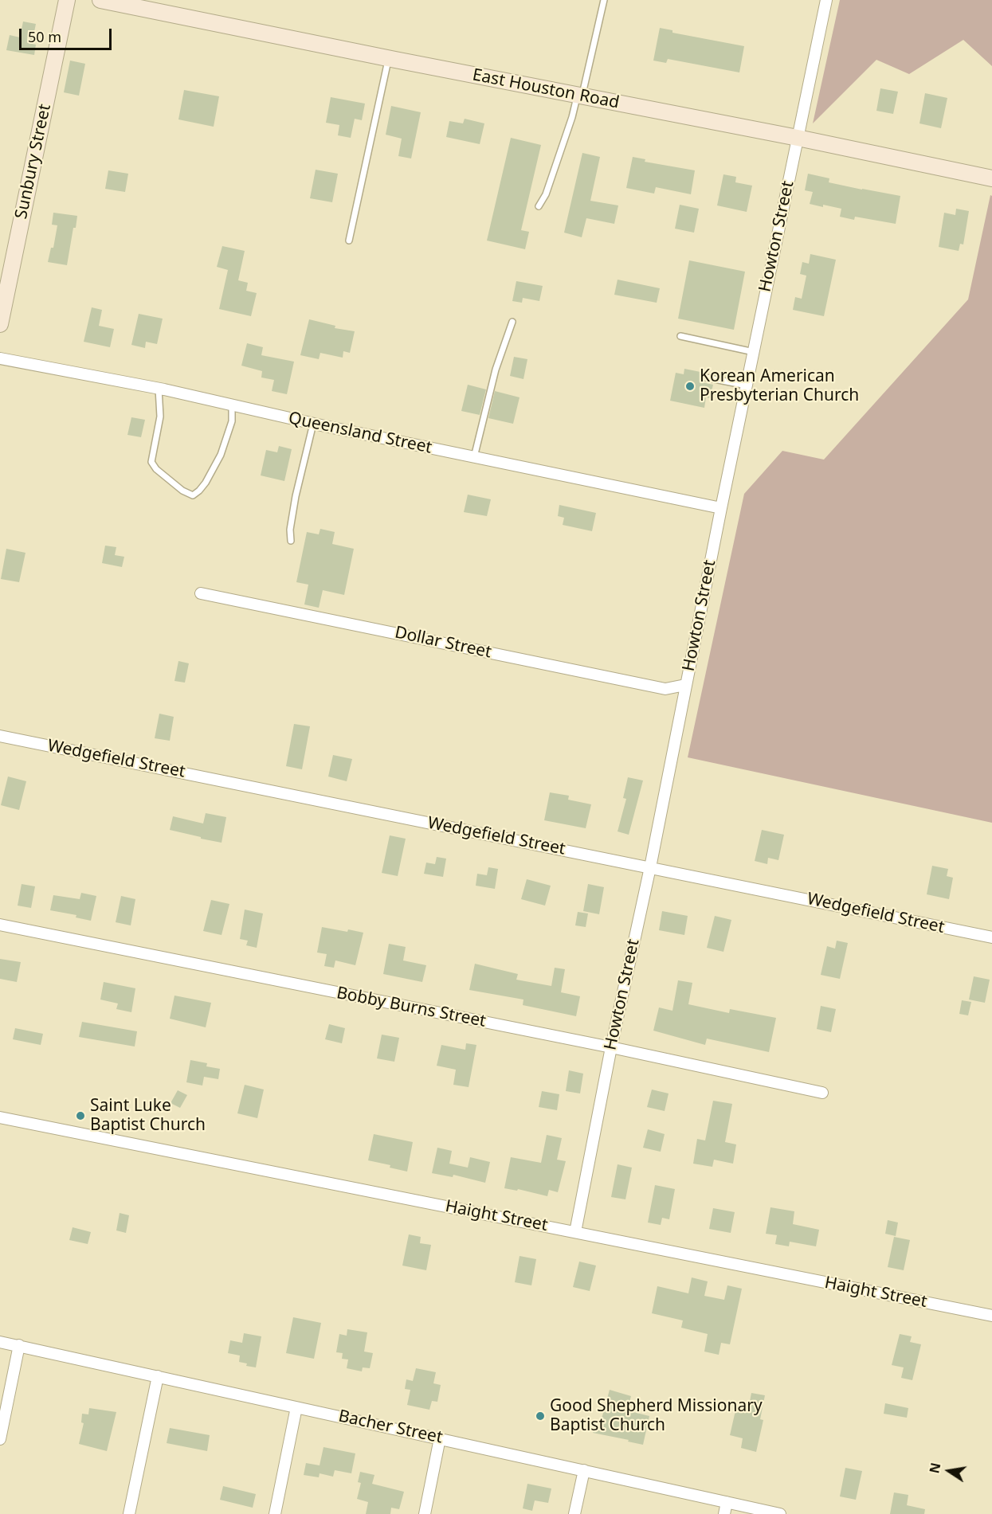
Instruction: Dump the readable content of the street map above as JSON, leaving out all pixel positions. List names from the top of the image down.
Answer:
{
  "streets": {
    "street": [
      "East Houston Road",
      "Sunbury Street",
      "Howton Street",
      "Queensland Street",
      "Dollar Street",
      "Wedgefield Street",
      "Bobby Burns Street",
      "Haight Street",
      "Bacher Street"
    ]
  },
  "crossings": [
    ["East Houston Road", "Howton Street"],
    ["Howton Street", "Queensland Street"],
    ["Howton Street", "Dollar Street"],
    ["Howton Street", "Wedgefield Street"],
    ["Howton Street", "Bobby Burns Street"],
    ["Howton Street", "Haight Street"]
  ],
  "places": ["Korean American Presbyterian Church", "Saint Luke Baptist Church", "Good Shepherd Missionary Baptist Church"],
  "scale_bar": "50 m",
  "north": "left"
}
